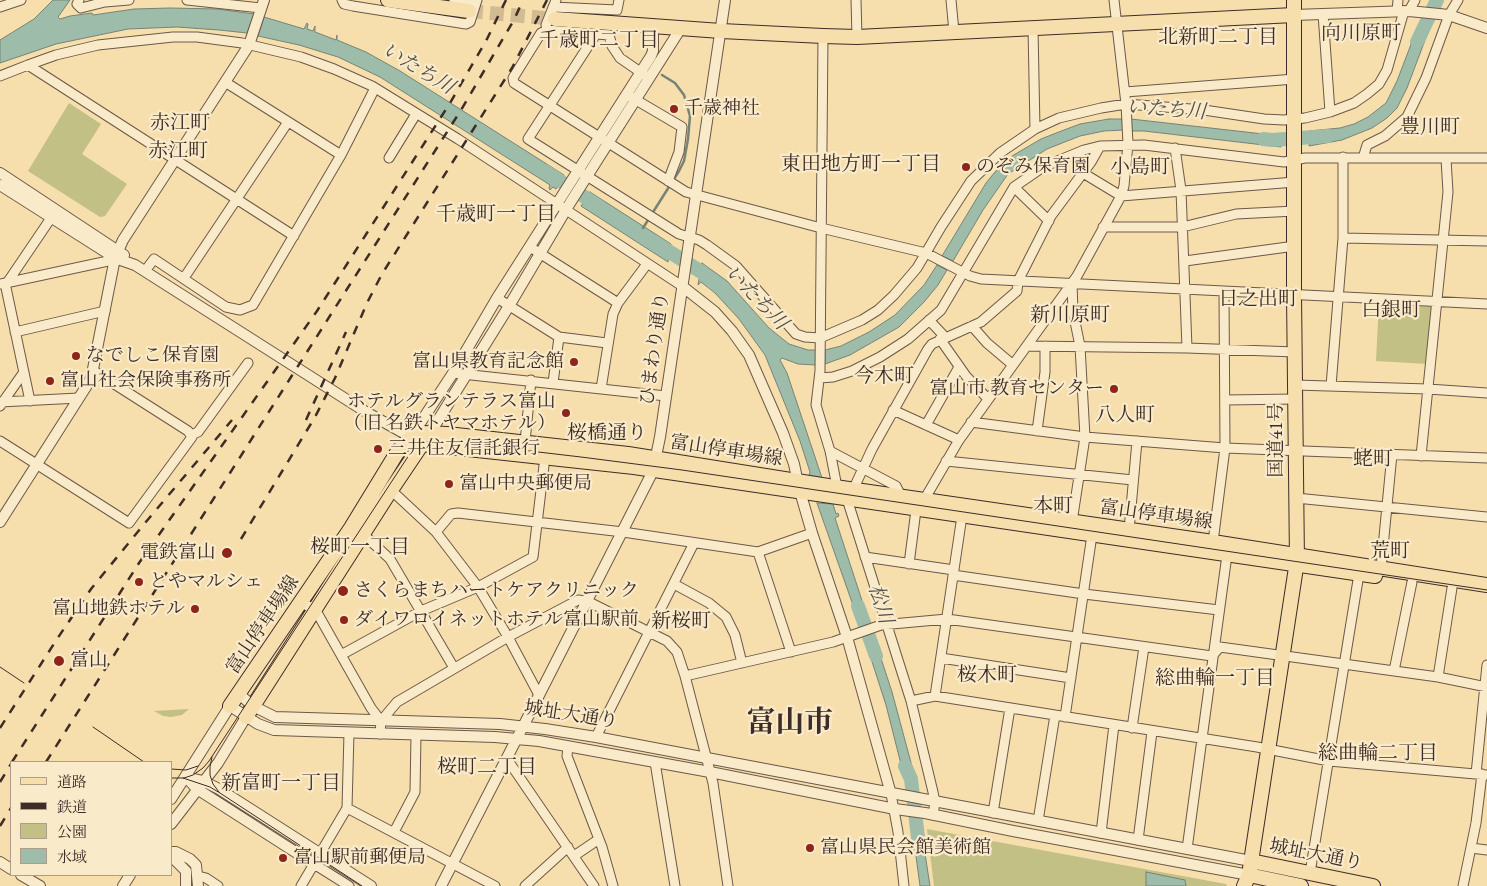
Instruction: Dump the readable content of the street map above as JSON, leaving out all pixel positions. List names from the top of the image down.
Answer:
{
  "streets": {
    "main road": ["国道41号", "富山停車場線", "城址大通り"],
    "street": ["ひまわり通り"]
  },
  "crossings": [
    ["ひまわり通り", "富山停車場線"],
    ["ひまわり通り", "城址大通り"],
    ["国道41号", "富山停車場線"],
    ["国道41号", "城址大通り"],
    ["富山停車場線", "城址大通り"]
  ],
  "districts": [
    "向川原町",
    "北新町二丁目",
    "千歳町二丁目",
    "赤江町",
    "豊川町",
    "赤江町",
    "東田地方町一丁目",
    "小島町",
    "千歳町一丁目",
    "日之出町",
    "白銀町",
    "新川原町",
    "今木町",
    "八人町",
    "桜橋通り",
    "蛯町",
    "本町",
    "桜町一丁目",
    "荒町",
    "新桜町",
    "桜木町",
    "総曲輪一丁目",
    "富山市",
    "総曲輪二丁目",
    "桜町二丁目",
    "新富町一丁目"
  ],
  "water": ["いたち川", "松川"],
  "places": [
    "千歳神社",
    "のぞみ保育園",
    "なでしこ保育園",
    "富山県教育記念館",
    "富山社会保険事務所",
    "富山市 教育センター",
    "ホテルグランテラス富山 （旧 名鉄トヤマホテル）",
    "三井住友信託銀行",
    "富山中央郵便局",
    "電鉄富山",
    "とやマルシェ",
    "さくらまちハートケアクリニック",
    "富山地鉄ホテル",
    "ダイワロイネットホテル富山駅前",
    "富山",
    "富山県民会館美術館",
    "富山駅前郵便局"
  ],
  "legend": [
    "道路",
    "鉄道",
    "公園",
    "水域"
  ]
}
